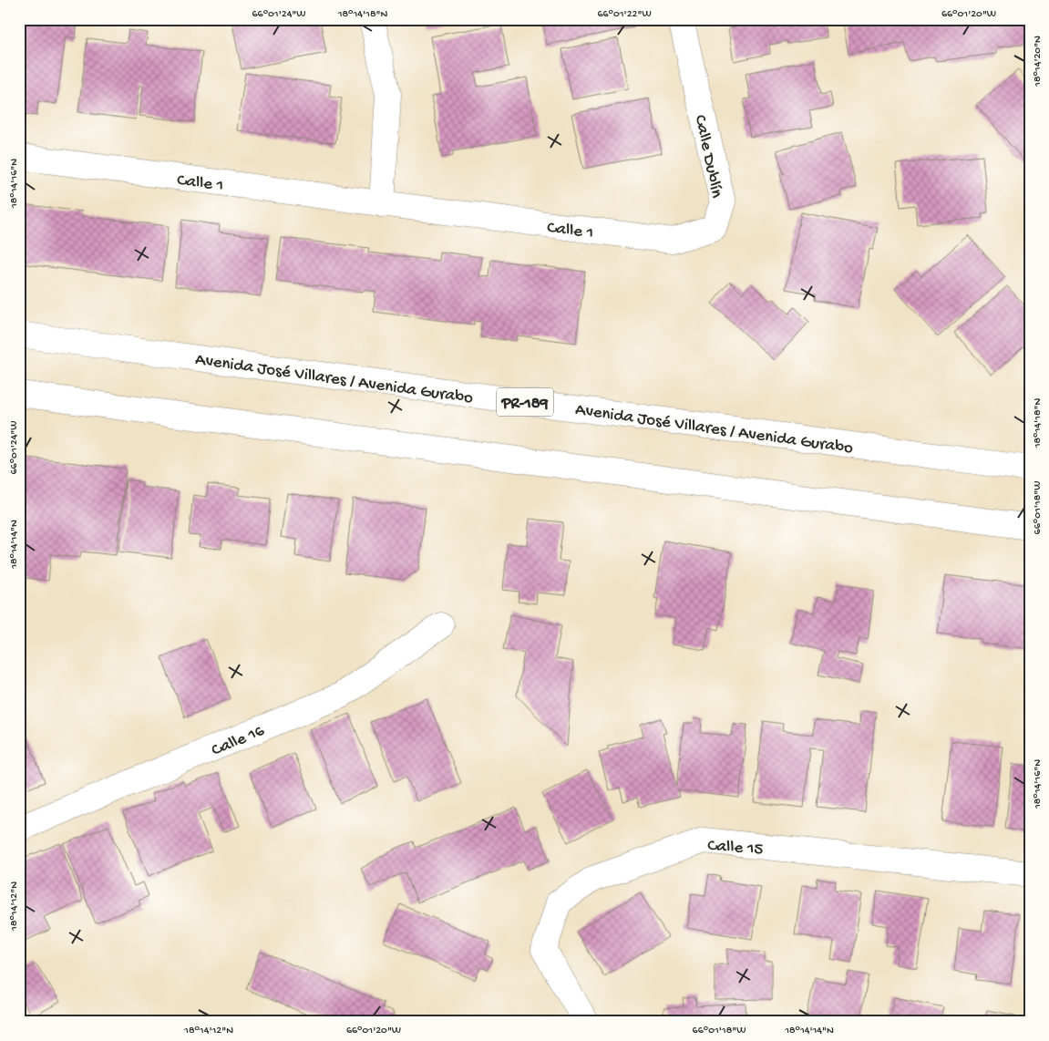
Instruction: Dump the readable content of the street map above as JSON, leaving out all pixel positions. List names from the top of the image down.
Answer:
{
  "streets": {
    "street": [
      "Calle Dublín",
      "Calle 1",
      "Avenida José Villares / Avenida Gurabo",
      "PR-189",
      "Calle 16",
      "Calle 15"
    ]
  },
  "crossings": [
    ["Calle Dublín", "Calle 1"]
  ],
  "coordinates": [
    "66°01'24\"W",
    "18°14'18\"N",
    "66°01'22\"W",
    "66°01'20\"W",
    "18°14'20\"N",
    "18°14'16\"N",
    "66°01'18\"W",
    "18°14'14\"N",
    "18°14'12\"N"
  ]
}
